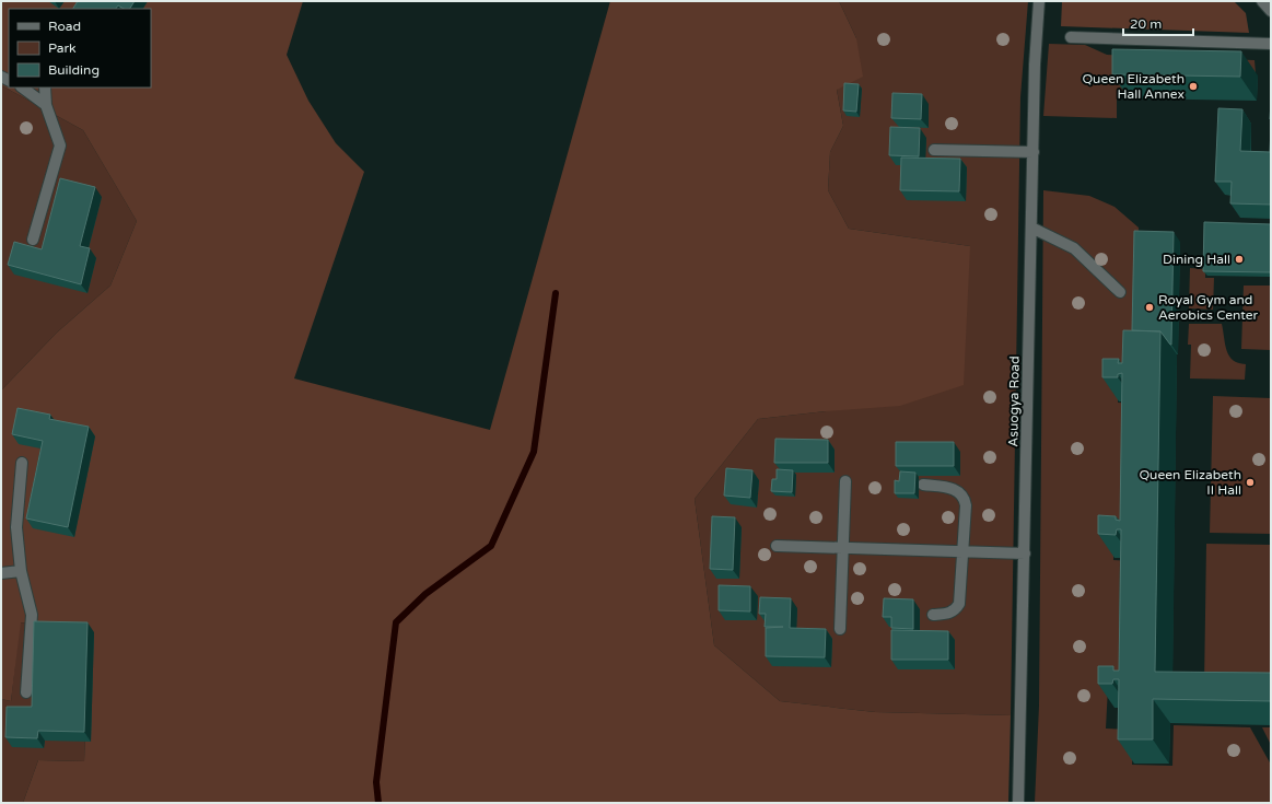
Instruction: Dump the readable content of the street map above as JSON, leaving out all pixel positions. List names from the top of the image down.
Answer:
{
  "streets": {
    "street": ["Asuogya Road"]
  },
  "places": [
    "Queen Elizabeth Hall Annex",
    "Dining Hall",
    "Royal Gym and Aerobics Center",
    "Queen Elizabeth II Hall"
  ],
  "legend": ["Road", "Park", "Building"],
  "scale_bar": "20 m"
}
